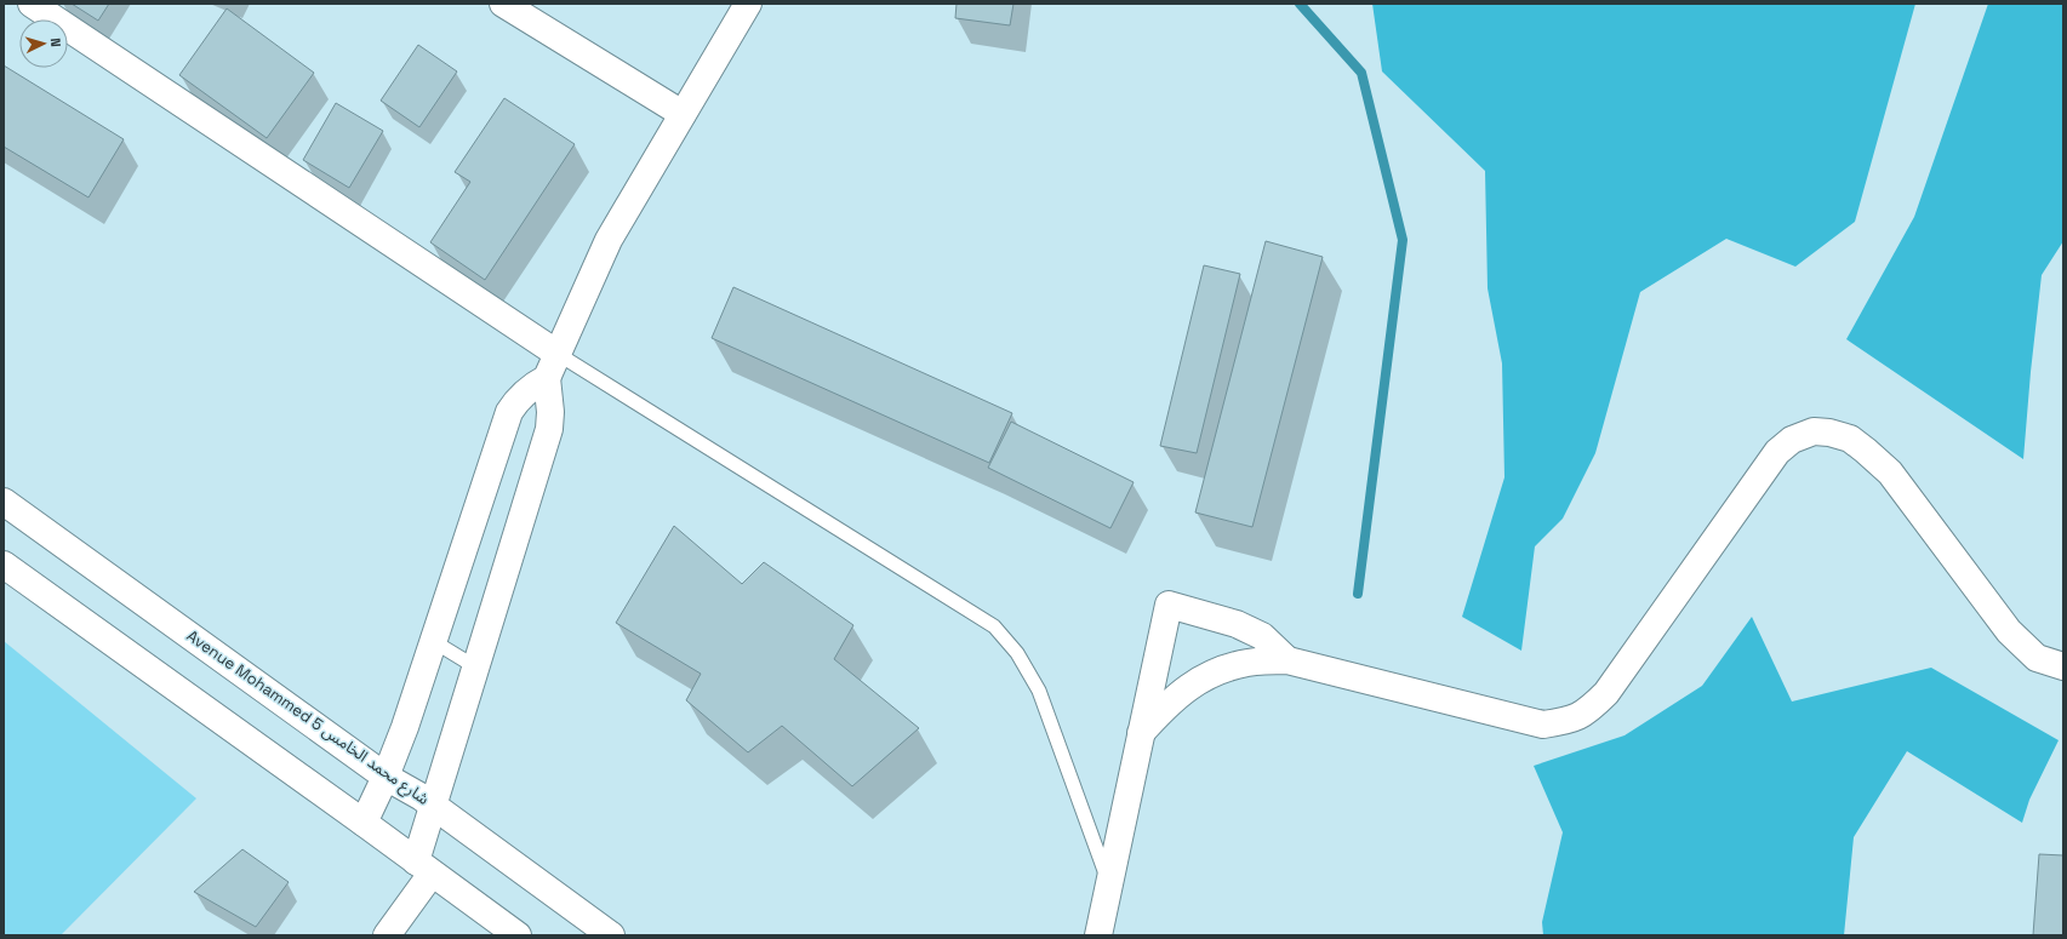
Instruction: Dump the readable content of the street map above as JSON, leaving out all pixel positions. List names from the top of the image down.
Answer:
{
  "streets": {
    "street": ["Avenue Mohammed 5 شارع محمد الخامس"]
  },
  "north": "right"
}
